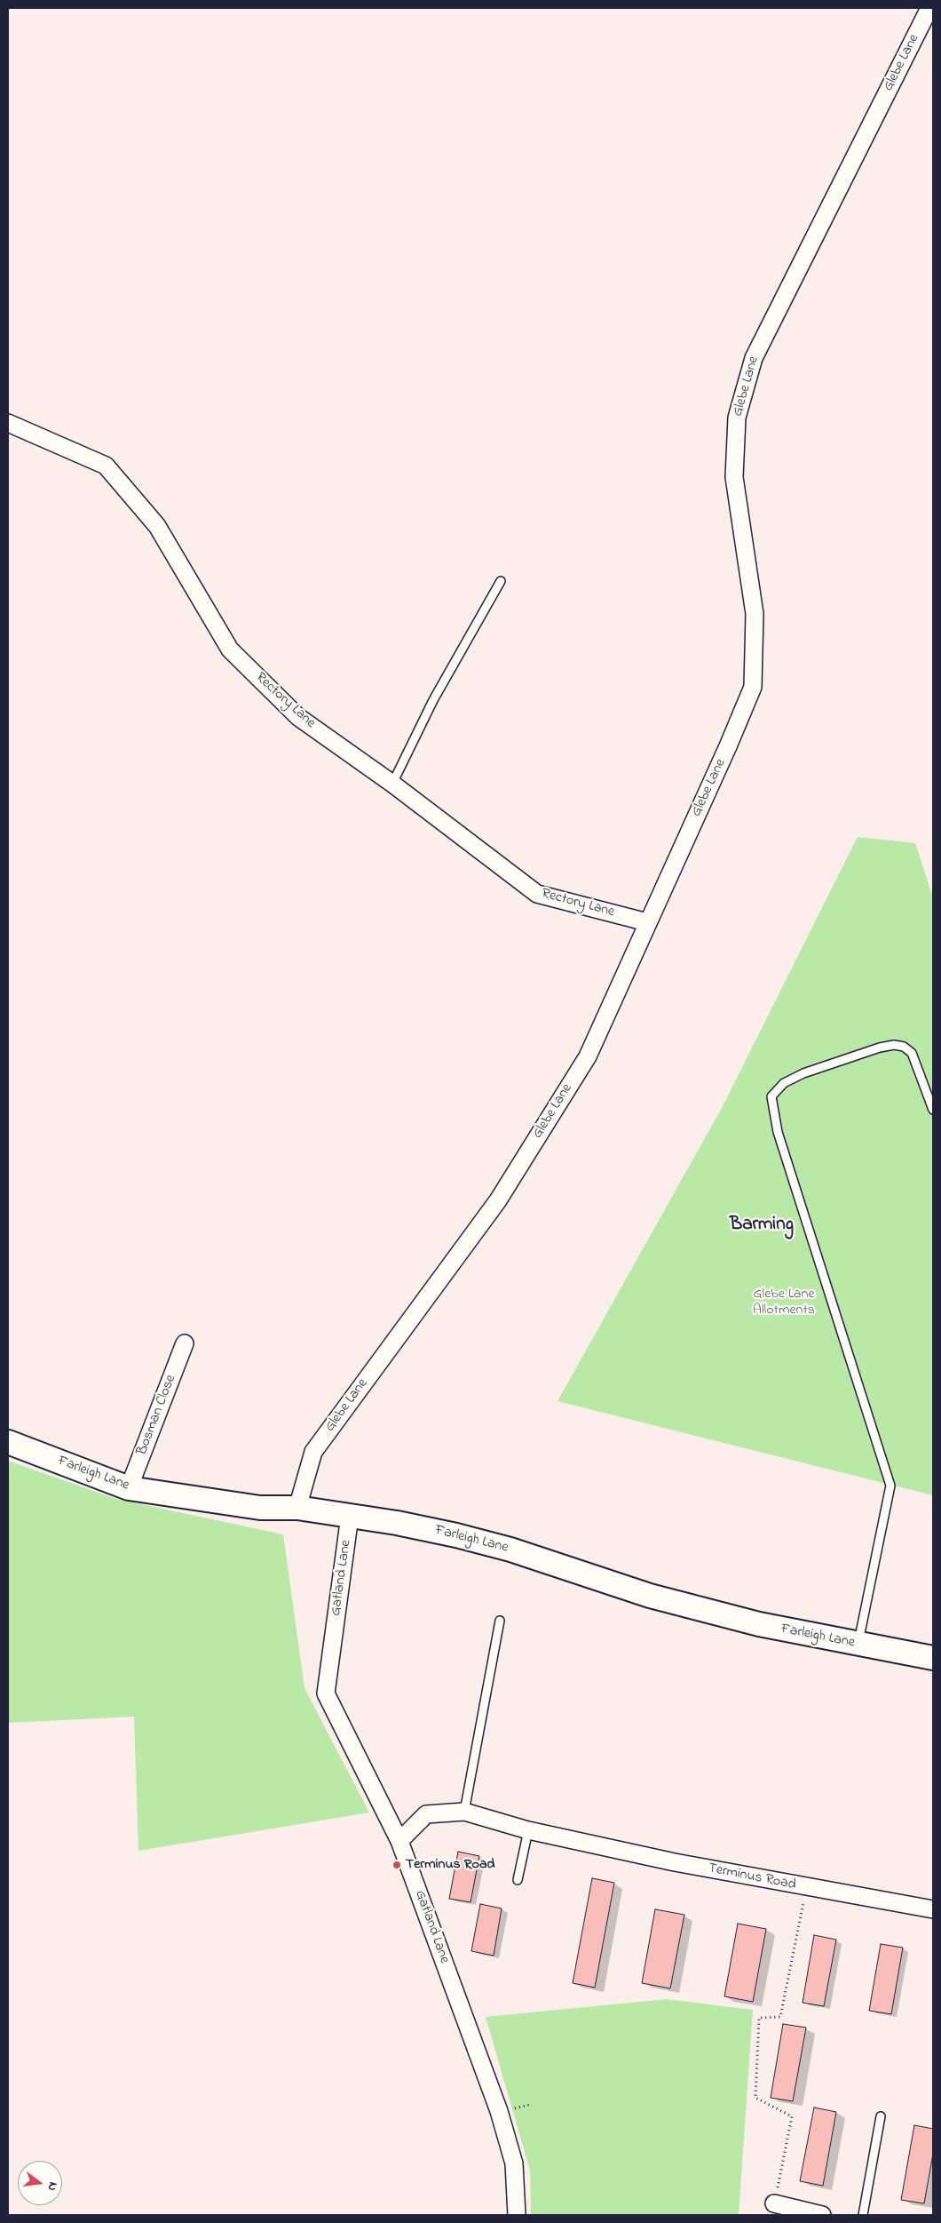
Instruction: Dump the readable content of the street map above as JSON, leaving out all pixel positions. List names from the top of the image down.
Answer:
{
  "streets": {
    "street": [
      "Glebe Lane",
      "Rectory Lane",
      "Bosman Close",
      "Farleigh Lane",
      "Gatland Lane",
      "Terminus Road"
    ]
  },
  "crossings": [
    ["Glebe Lane", "Rectory Lane"],
    ["Glebe Lane", "Farleigh Lane"],
    ["Bosman Close", "Farleigh Lane"],
    ["Farleigh Lane", "Gatland Lane"],
    ["Gatland Lane", "Terminus Road"]
  ],
  "districts": ["Barming"],
  "parks": ["Glebe Lane Allotments"],
  "places": ["Terminus Road"],
  "north": "right"
}
